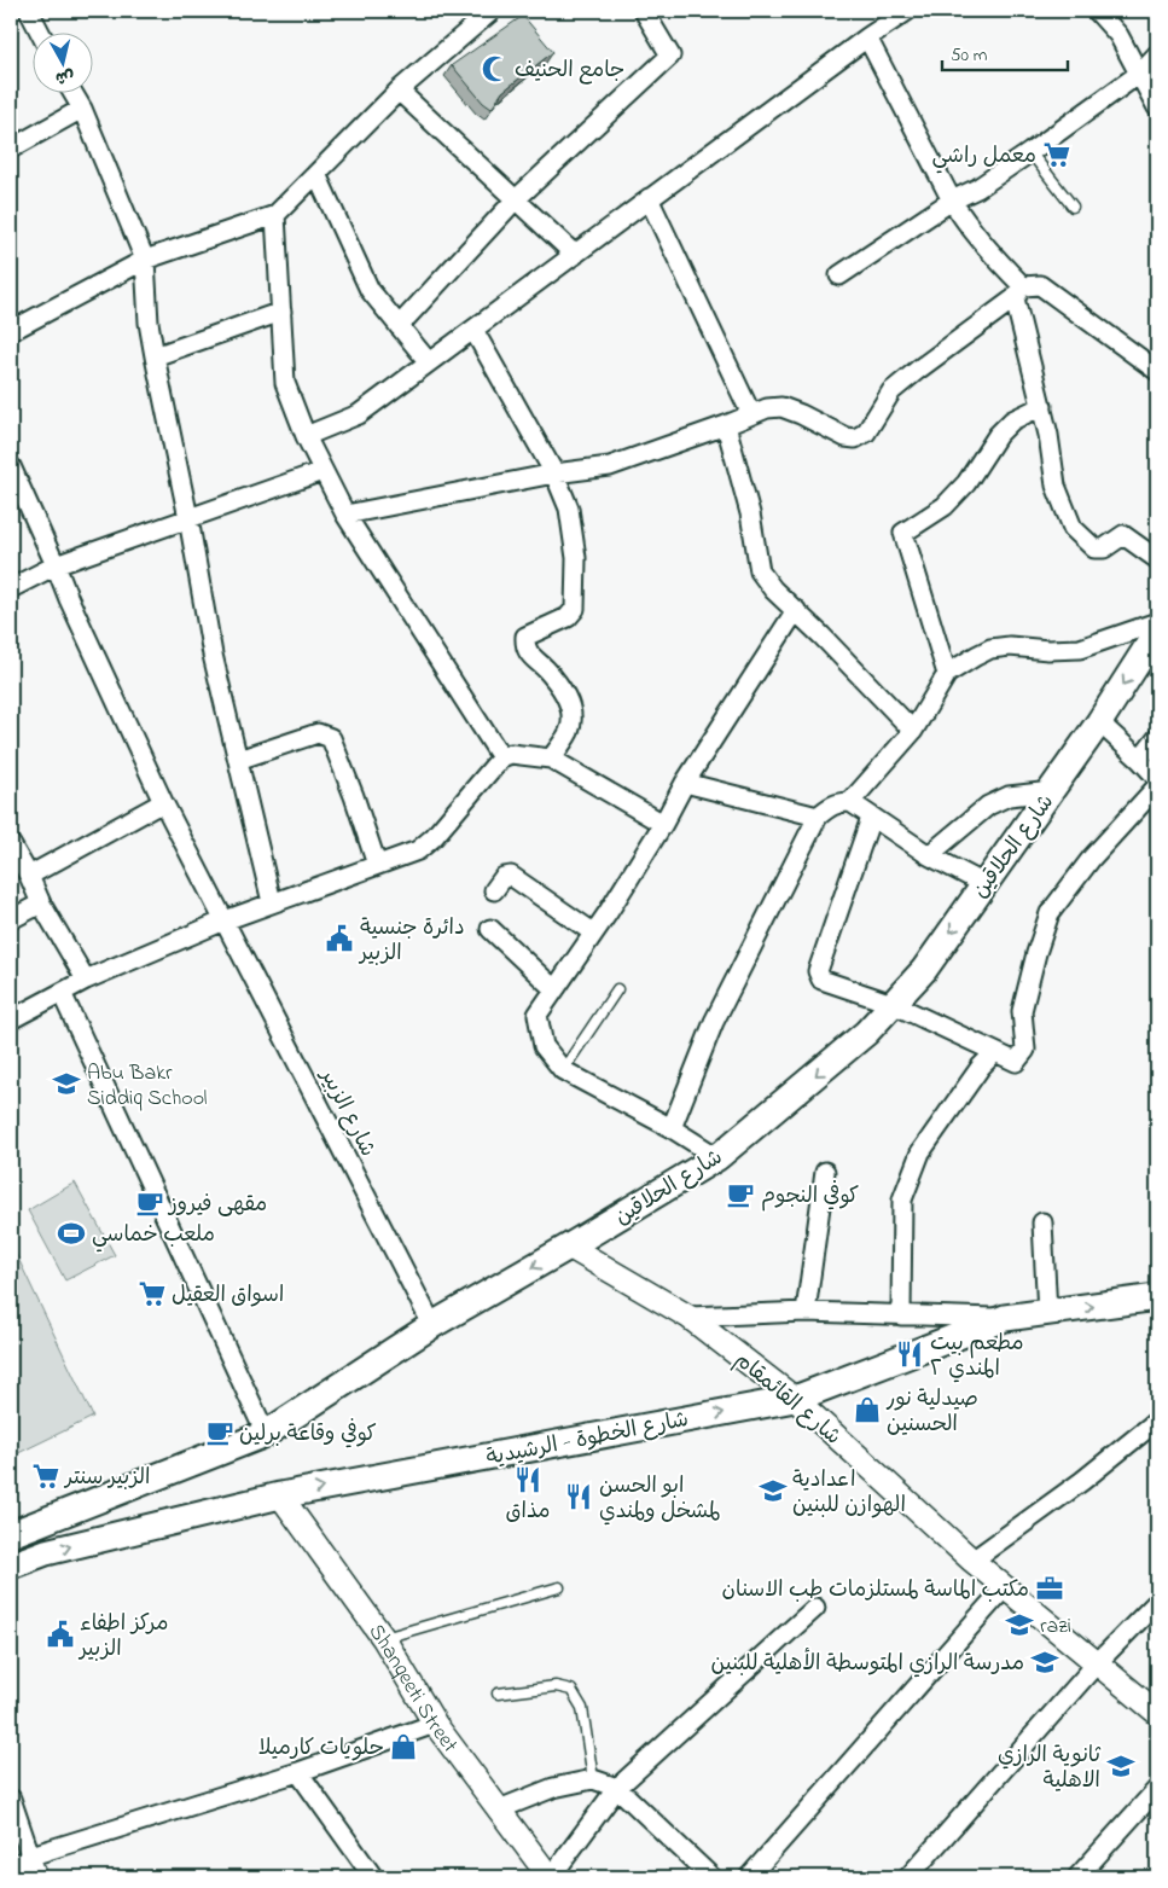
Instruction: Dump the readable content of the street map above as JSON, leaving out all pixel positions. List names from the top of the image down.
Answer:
{
  "streets": {
    "main road": ["شارع الحلاقين", "شارع الخطوة - الرشيدية"],
    "street": ["شارع الزبير", "شارع القائمقام", "Shanqeeti Street"]
  },
  "crossings": [
    ["شارع الحلاقين", "شارع الزبير"],
    ["شارع الحلاقين", "شارع القائمقام"],
    ["شارع القائمقام", "شارع الخطوة - الرشيدية"],
    ["شارع الخطوة - الرشيدية", "Shanqeeti Street"]
  ],
  "one_way": ["شارع الحلاقين", "شارع الخطوة - الرشيدية"],
  "places": {
    "mosque": ["جامع الحنيف"],
    "supermarket": ["معمل راشي", "اسواق العقيل", "الزبير سنتر"],
    "public building": ["دائرة جنسية الزبير", "مركز اطفاء الزبير"],
    "school or university": [
      "Abu Bakr Siddiq School",
      "اعدادية الهوازن للبنين",
      "razi",
      "مدرسة الرازي المتوسطة الأهلية للبنين",
      "ثانوية الرازي الاهلية"
    ],
    "cafe": ["كوفي النجوم", "مقهى فيروز", "كوفي وقاعة برلين"],
    "sports": ["ملعب خماسي"],
    "restaurant": ["مطعم بيت المندي ٢", "مذاق", "ابو الحسن لمشخل ولمندي"],
    "shop": ["صيدلية نور الحسنين", "حلويات كارميلا"],
    "office": ["مكتب الماسة لمستلزمات طب الاسنان"]
  },
  "scale_bar": "50 m",
  "north": "bottom"
}
